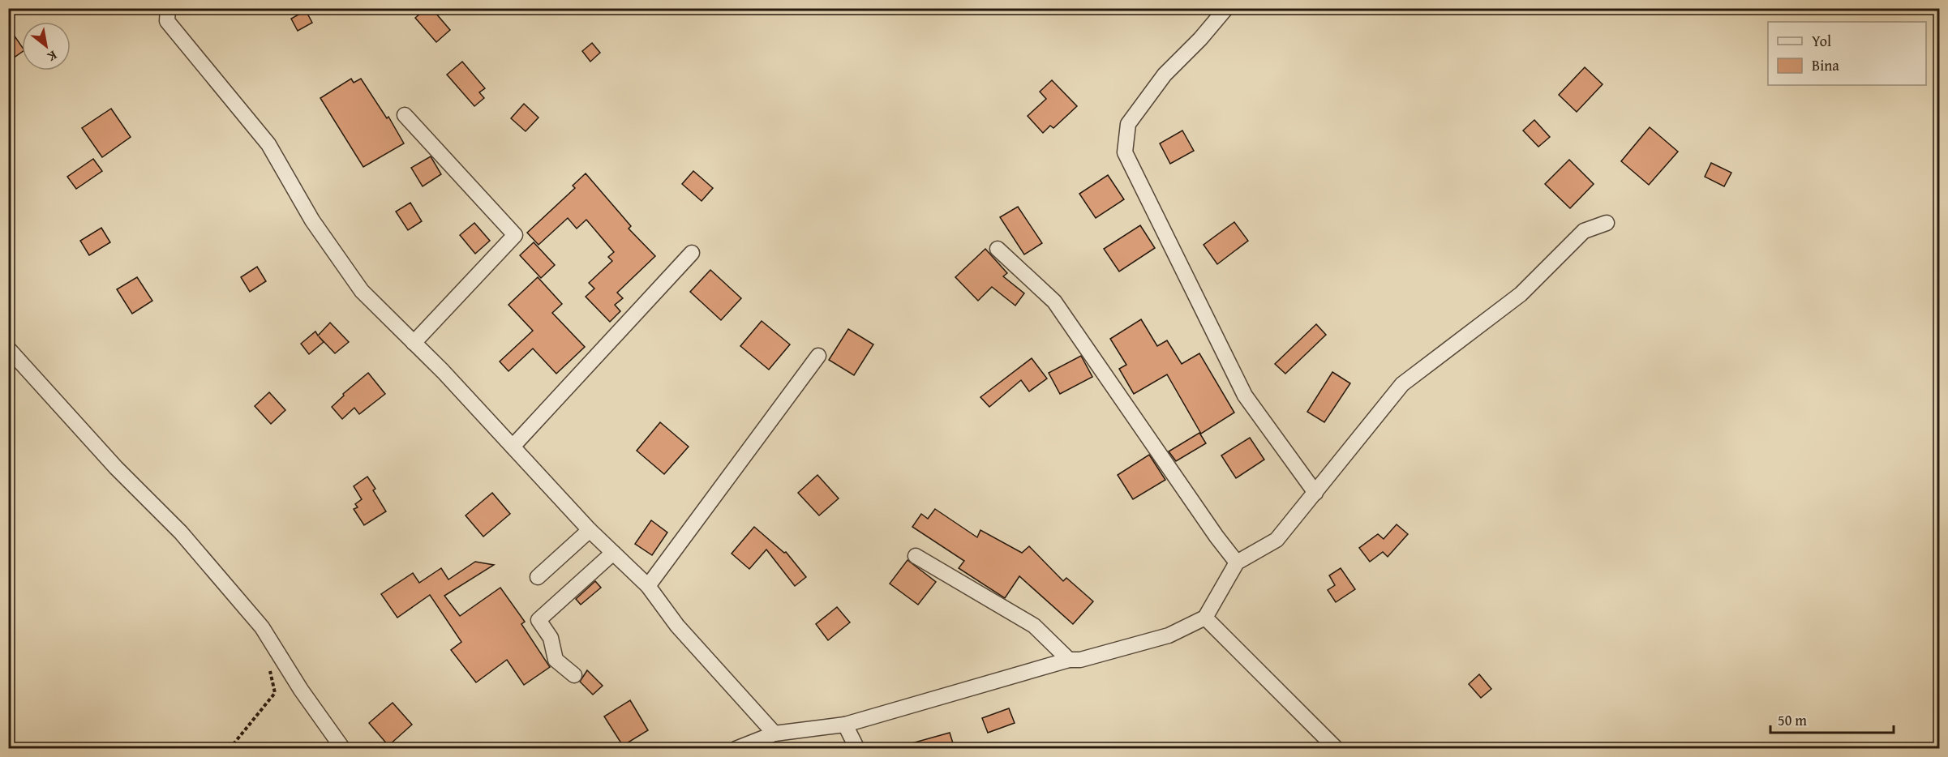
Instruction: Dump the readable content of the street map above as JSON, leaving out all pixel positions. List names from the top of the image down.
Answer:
{
  "legend": ["Yol", "Bina"],
  "scale_bar": "50 m",
  "north": "bottom right"
}
